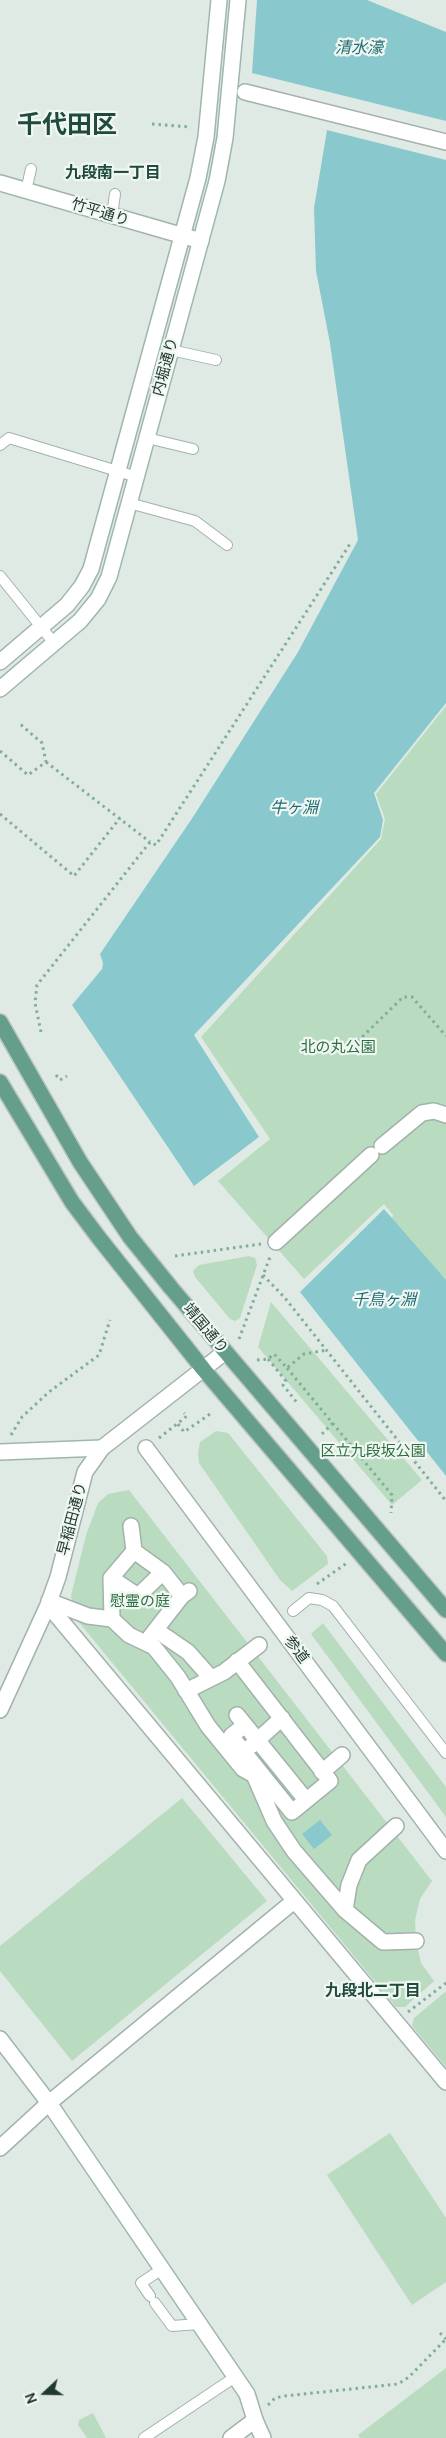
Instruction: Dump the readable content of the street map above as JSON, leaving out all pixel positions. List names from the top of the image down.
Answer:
{
  "streets": {
    "main road": ["靖国通り"],
    "street": [
      "竹平通り",
      "内堀通り",
      "早稲田通り",
      "参道"
    ]
  },
  "crossings": [
    ["竹平通り", "内堀通り"],
    ["靖国通り", "早稲田通り"]
  ],
  "districts": ["千代田区", "九段南一丁目", "九段北二丁目"],
  "water": ["清水濠", "牛ヶ淵", "千鳥ヶ淵"],
  "parks": ["北の丸公園", "区立九段坂公園", "慰霊の庭"],
  "north": "left"
}
